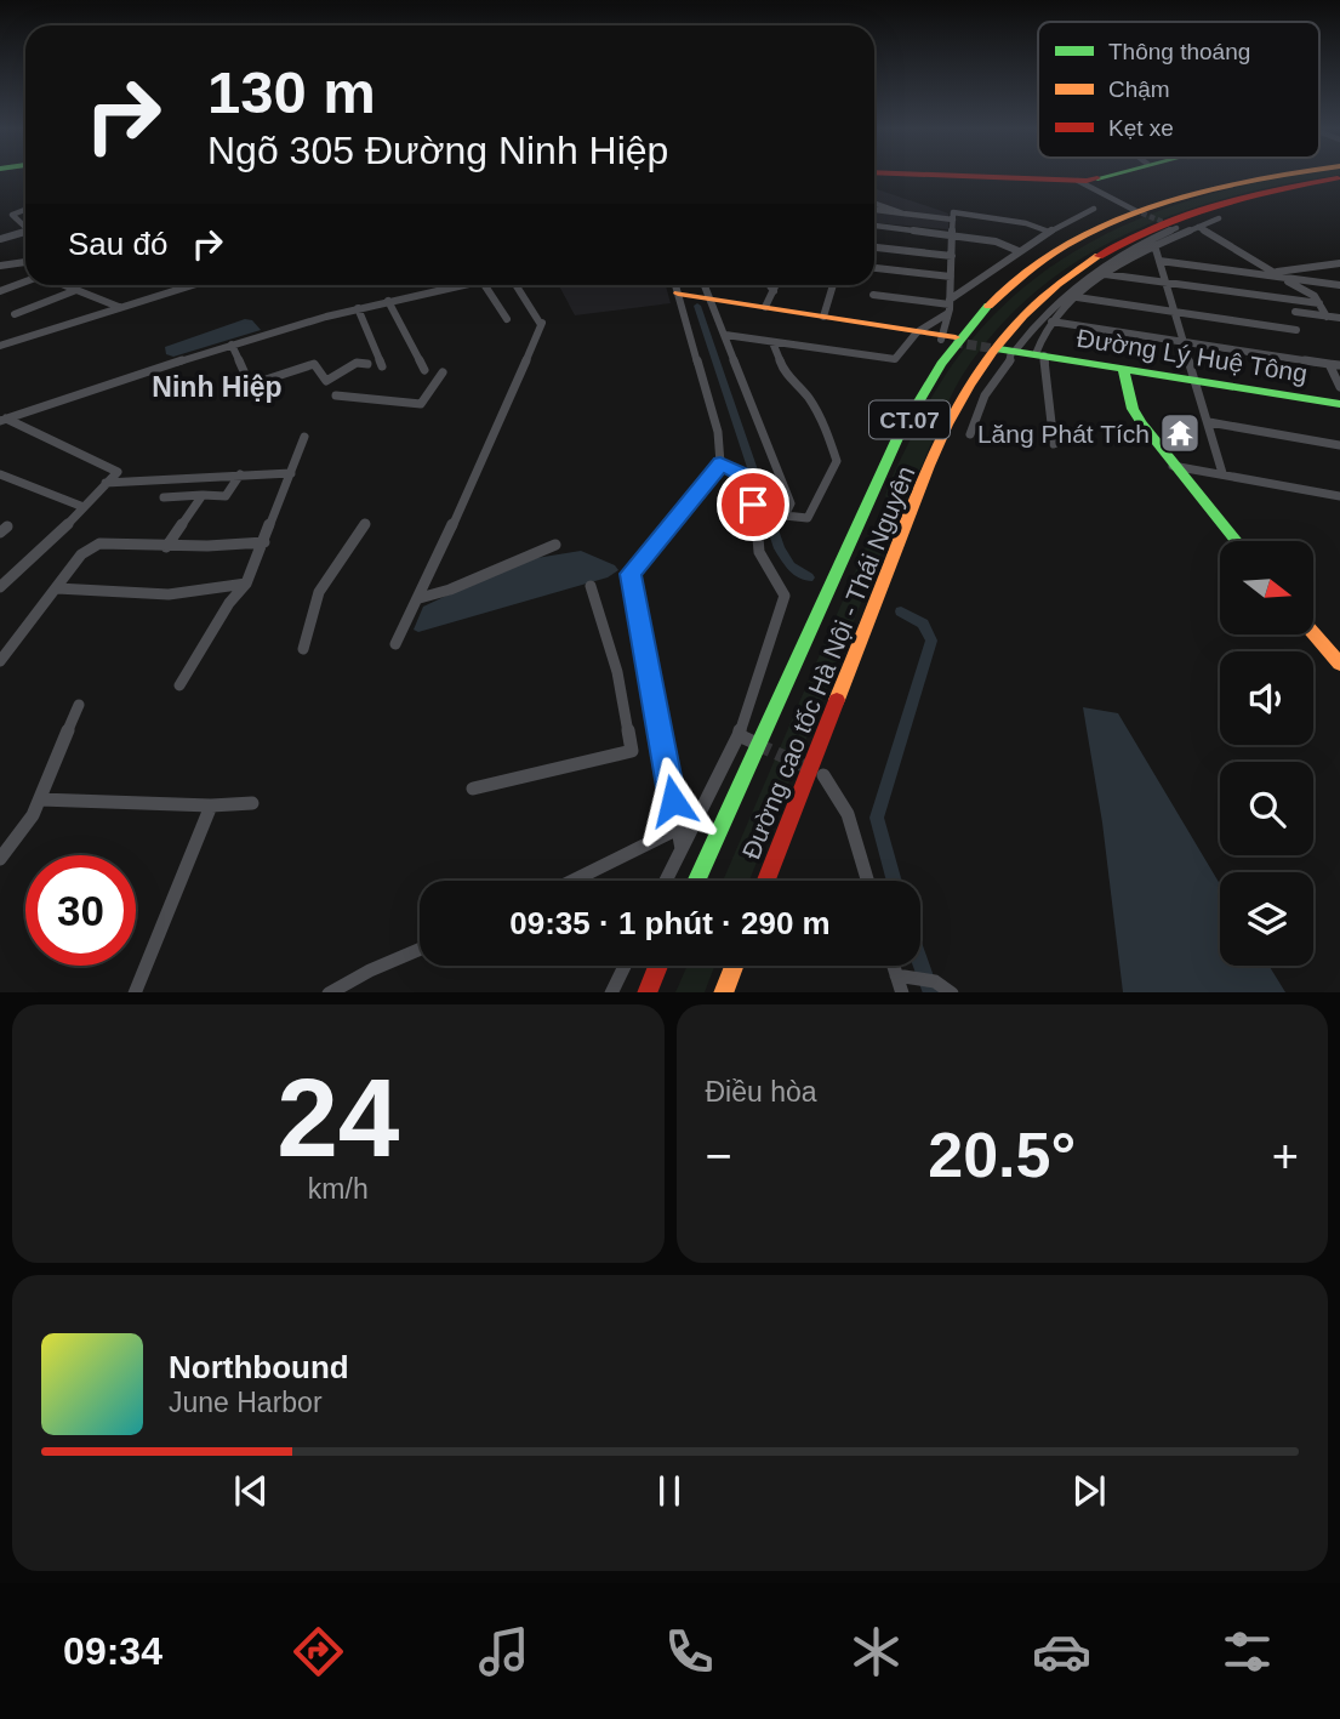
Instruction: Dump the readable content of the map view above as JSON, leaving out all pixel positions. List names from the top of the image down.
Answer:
{
  "streets": {
    "main road": ["Đường Lý Huệ Tông", "CT.07", "Đường cao tốc Hà Nội - Thái Nguyên"]
  },
  "districts": ["Ninh Hiệp"],
  "places": {
    "temple": ["Lăng Phát Tích"]
  },
  "legend": ["Thông thoáng", "Chậm", "Kẹt xe"],
  "north": "right",
  "page": {
    "turn": ["130 m", "Ngõ 305 Đường Ninh Hiệp"],
    "then": "Sau đó",
    "limit": "30",
    "trip": "09:35 · 1 phút · 290 m",
    "tile": [
      ["24", "km/h"],
      "Điều hòa"
    ],
    "heat": ["−", "20.5°", "+"],
    "song": ["Northbound", "June Harbor"],
    "tabs": "09:34"
  }
}
